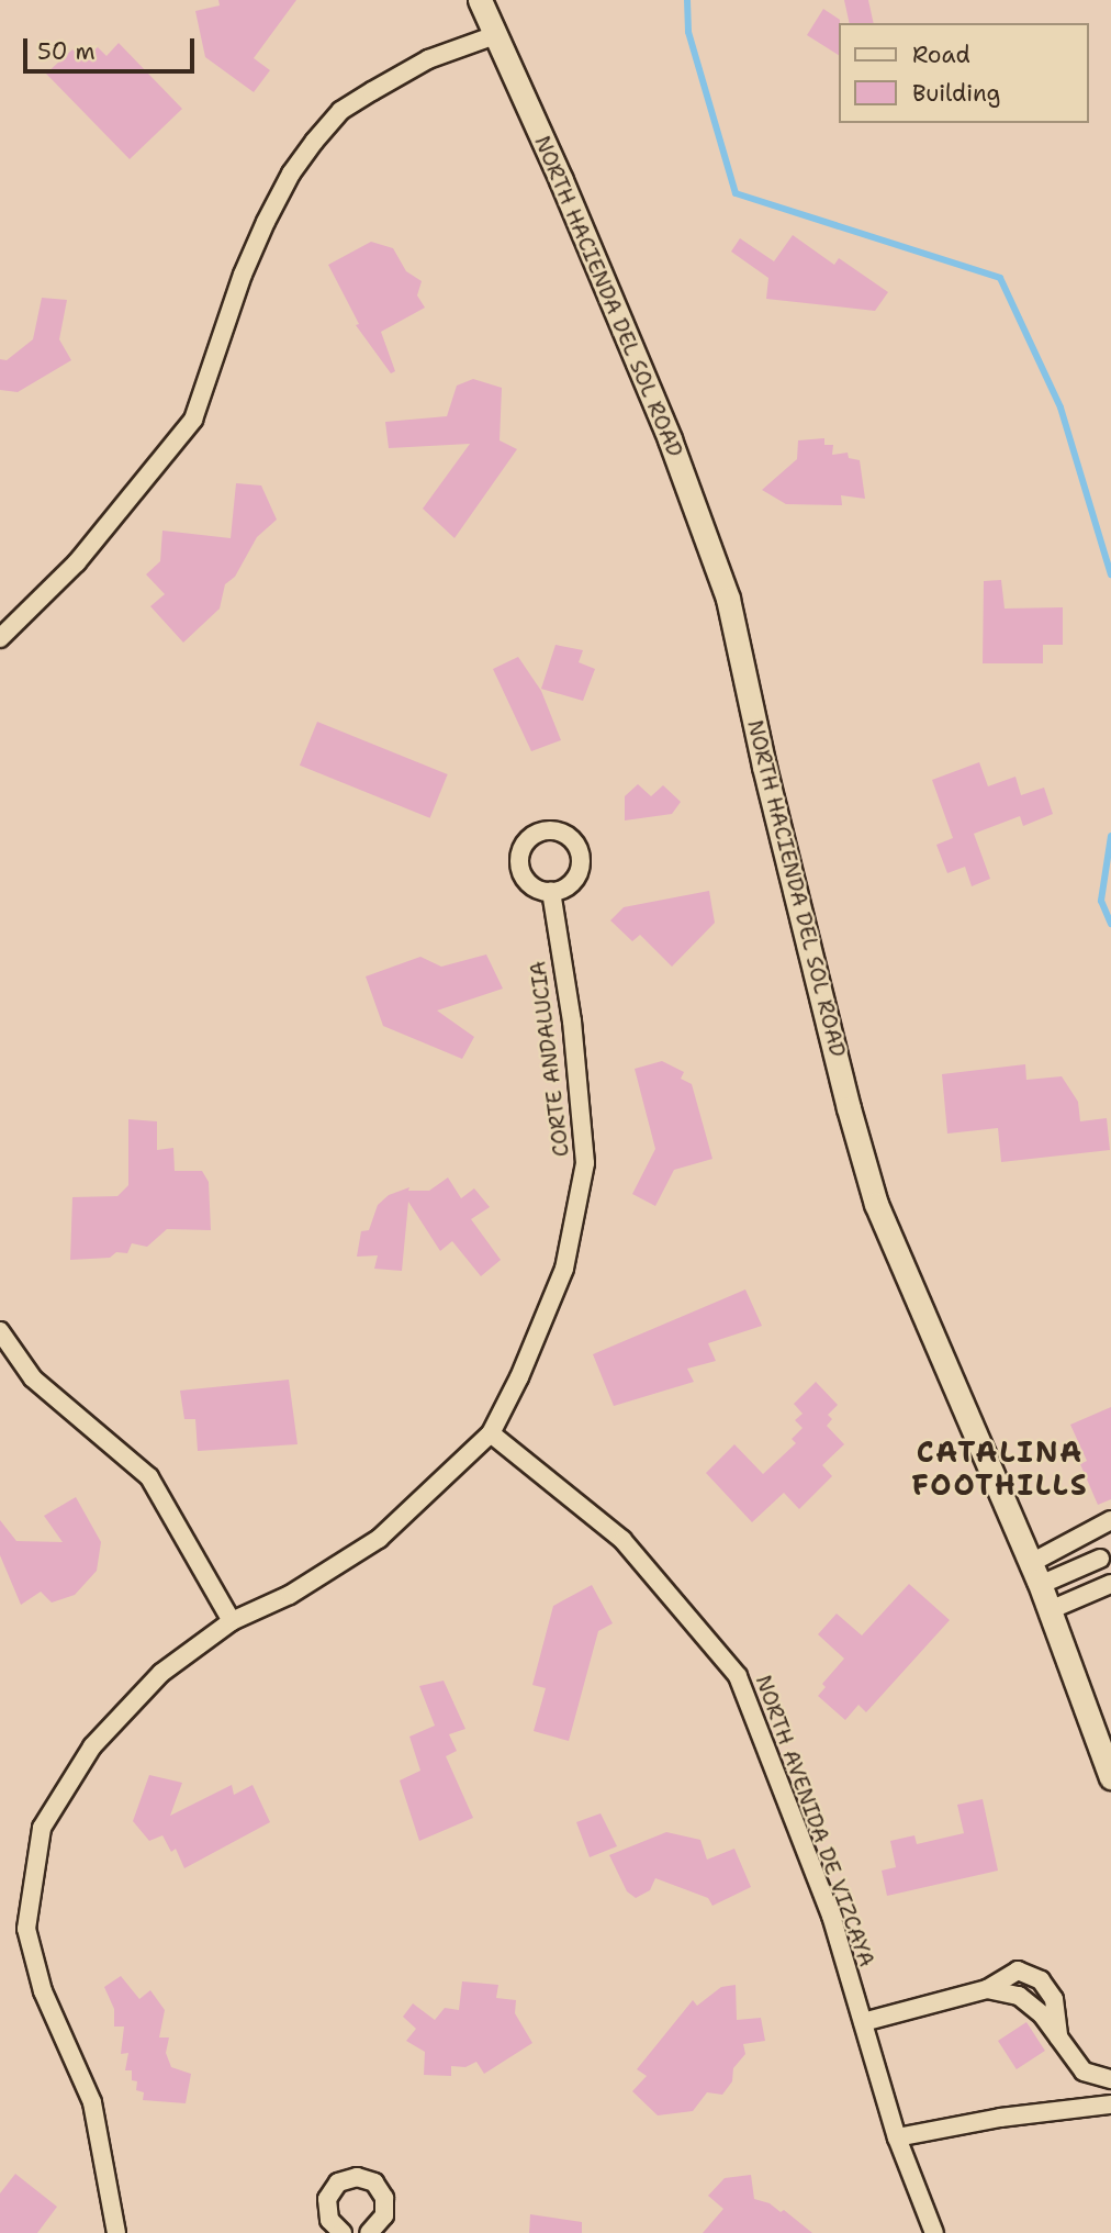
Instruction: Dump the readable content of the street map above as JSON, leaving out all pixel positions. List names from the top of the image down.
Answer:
{
  "streets": {
    "street": ["NORTH HACIENDA DEL SOL ROAD", "CORTE ANDALUCIA", "NORTH AVENIDA DE VIZCAYA"]
  },
  "crossings": [
    ["CORTE ANDALUCIA", "NORTH AVENIDA DE VIZCAYA"]
  ],
  "districts": ["CATALINA FOOTHILLS"],
  "legend": ["Road", "Building"],
  "scale_bar": "50 m"
}
